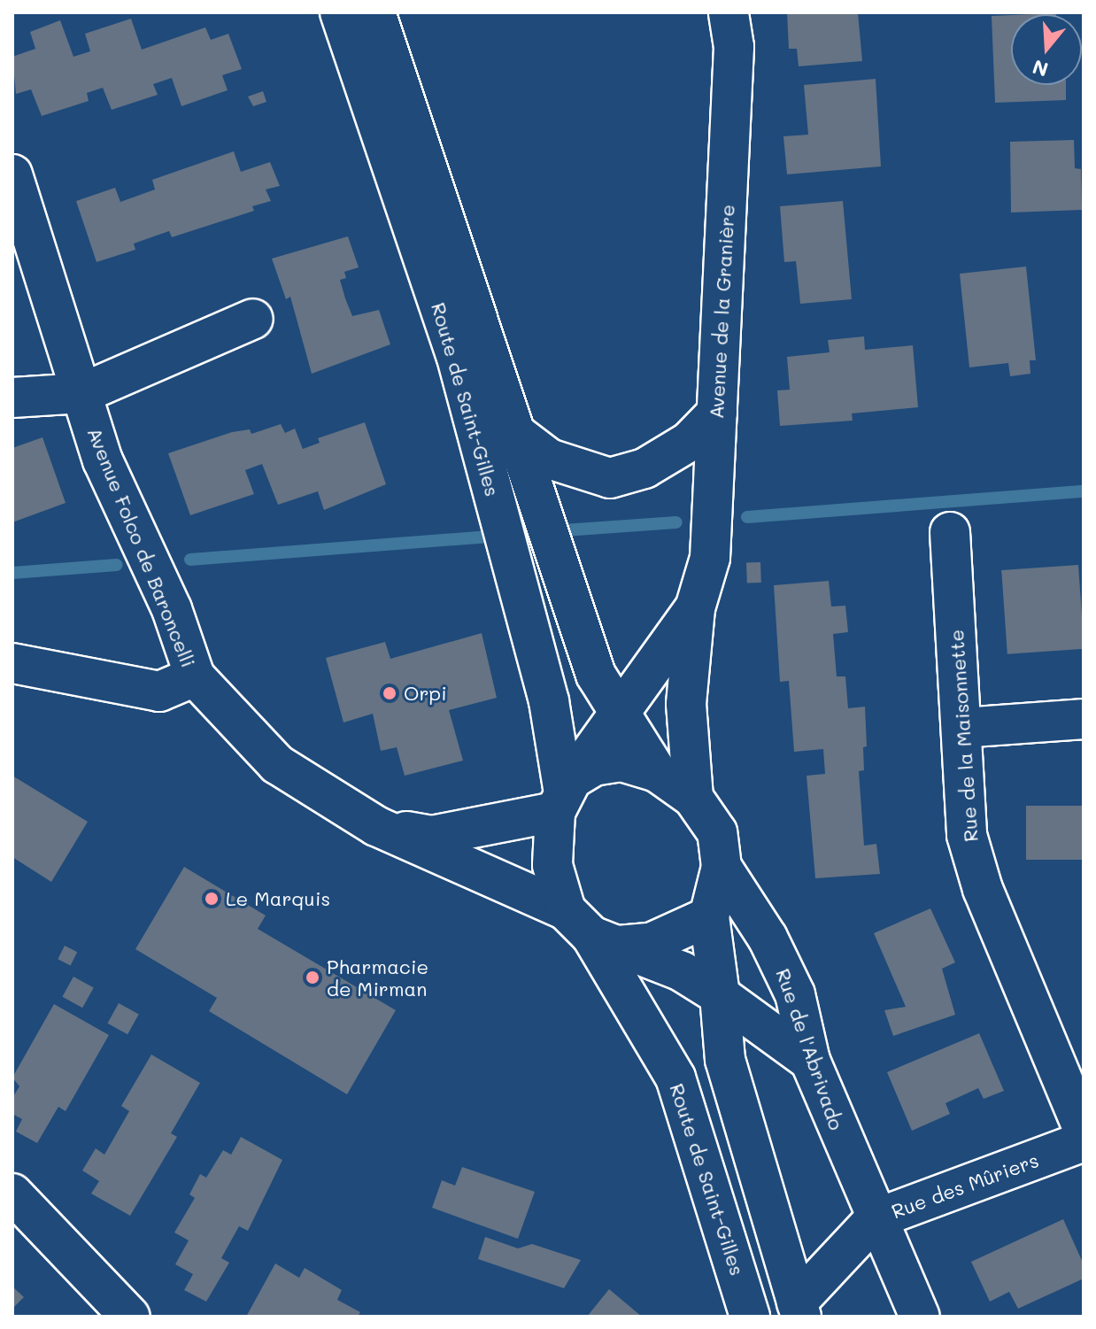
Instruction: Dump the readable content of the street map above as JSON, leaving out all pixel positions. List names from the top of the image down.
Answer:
{
  "streets": {
    "street": [
      "Avenue de la Granière",
      "Route de Saint-Gilles",
      "Avenue Folco de Baroncelli",
      "Rue de la Maisonnette",
      "Rue de l'Abrivado",
      "Rue des Mûriers"
    ]
  },
  "crossings": [
    ["Avenue de la Granière", "Route de Saint-Gilles"],
    ["Avenue de la Granière", "Rue de l'Abrivado"],
    ["Route de Saint-Gilles", "Rue de l'Abrivado"],
    ["Rue de l'Abrivado", "Rue des Mûriers"]
  ],
  "places": ["Orpi", "Le Marquis", "Pharmacie de Mirman"],
  "north": "bottom"
}
